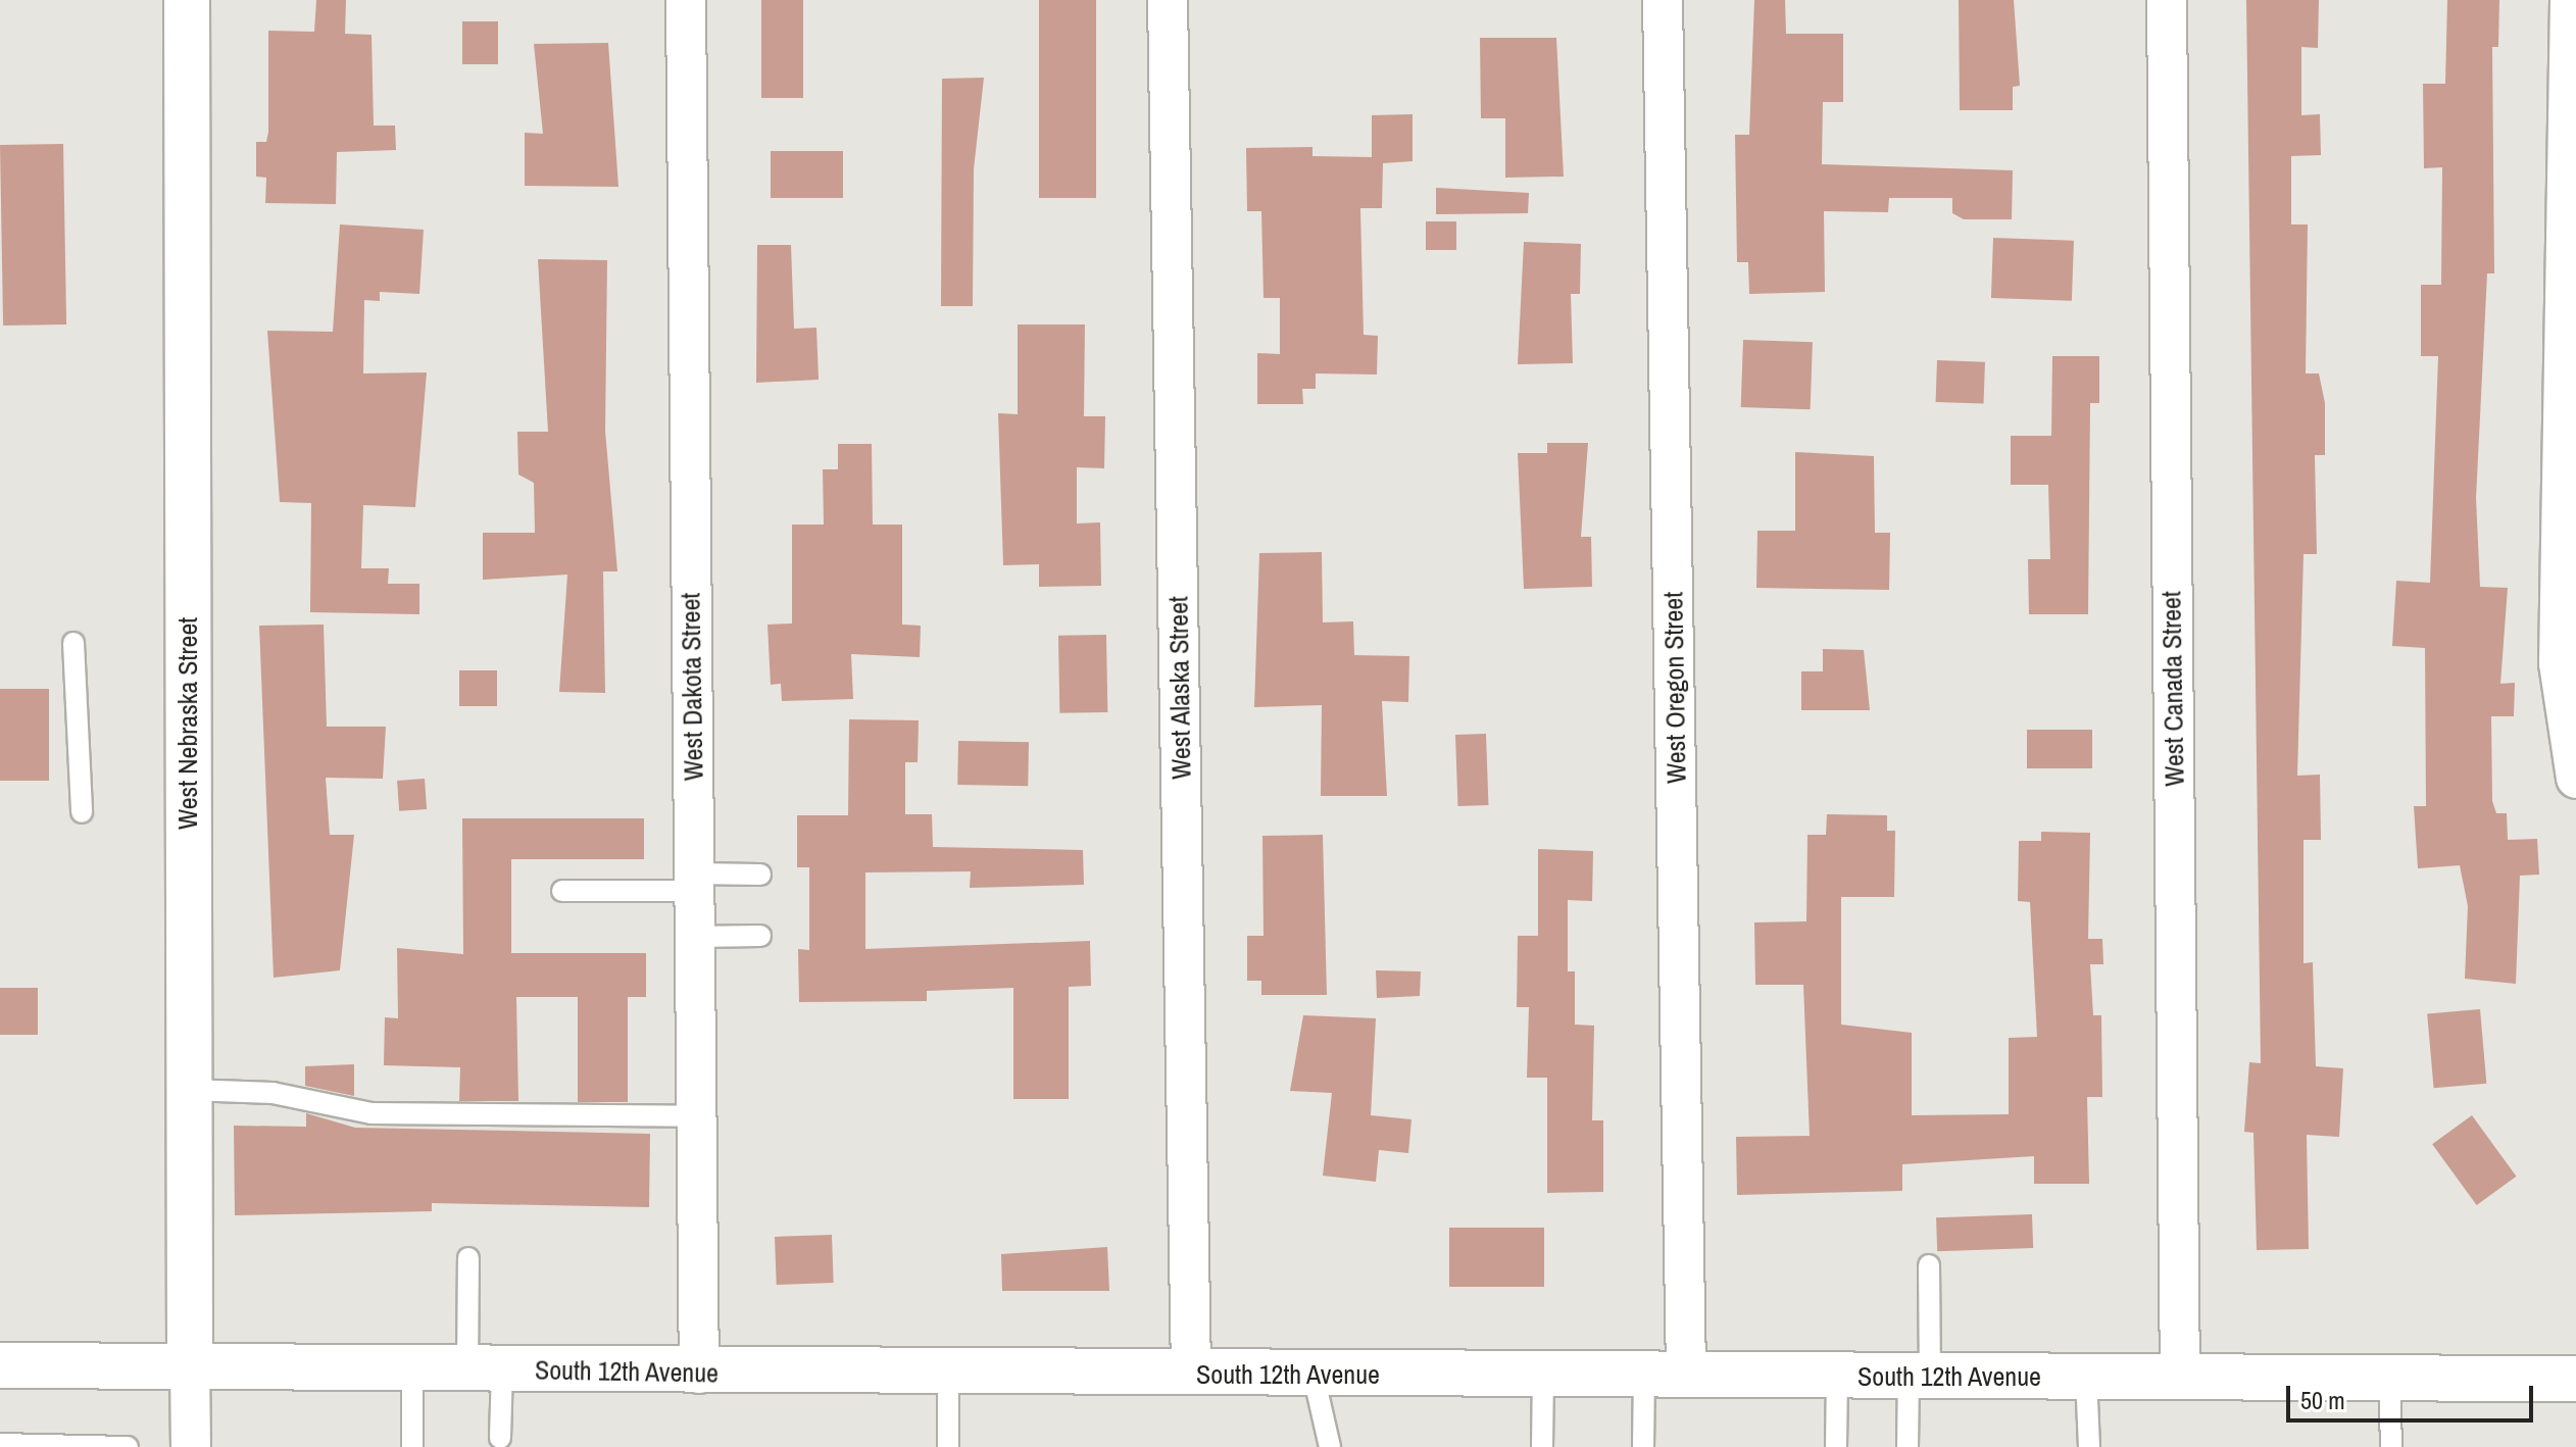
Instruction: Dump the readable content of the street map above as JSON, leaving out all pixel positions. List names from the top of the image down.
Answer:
{
  "streets": {
    "main road": ["West Nebraska Street", "South 12th Avenue"],
    "street": [
      "West Dakota Street",
      "West Alaska Street",
      "West Oregon Street",
      "West Canada Street"
    ]
  },
  "crossings": [
    ["West Dakota Street", "South 12th Avenue"],
    ["West Alaska Street", "South 12th Avenue"],
    ["West Oregon Street", "South 12th Avenue"],
    ["West Canada Street", "South 12th Avenue"],
    ["West Nebraska Street", "South 12th Avenue"]
  ],
  "scale_bar": "50 m"
}
